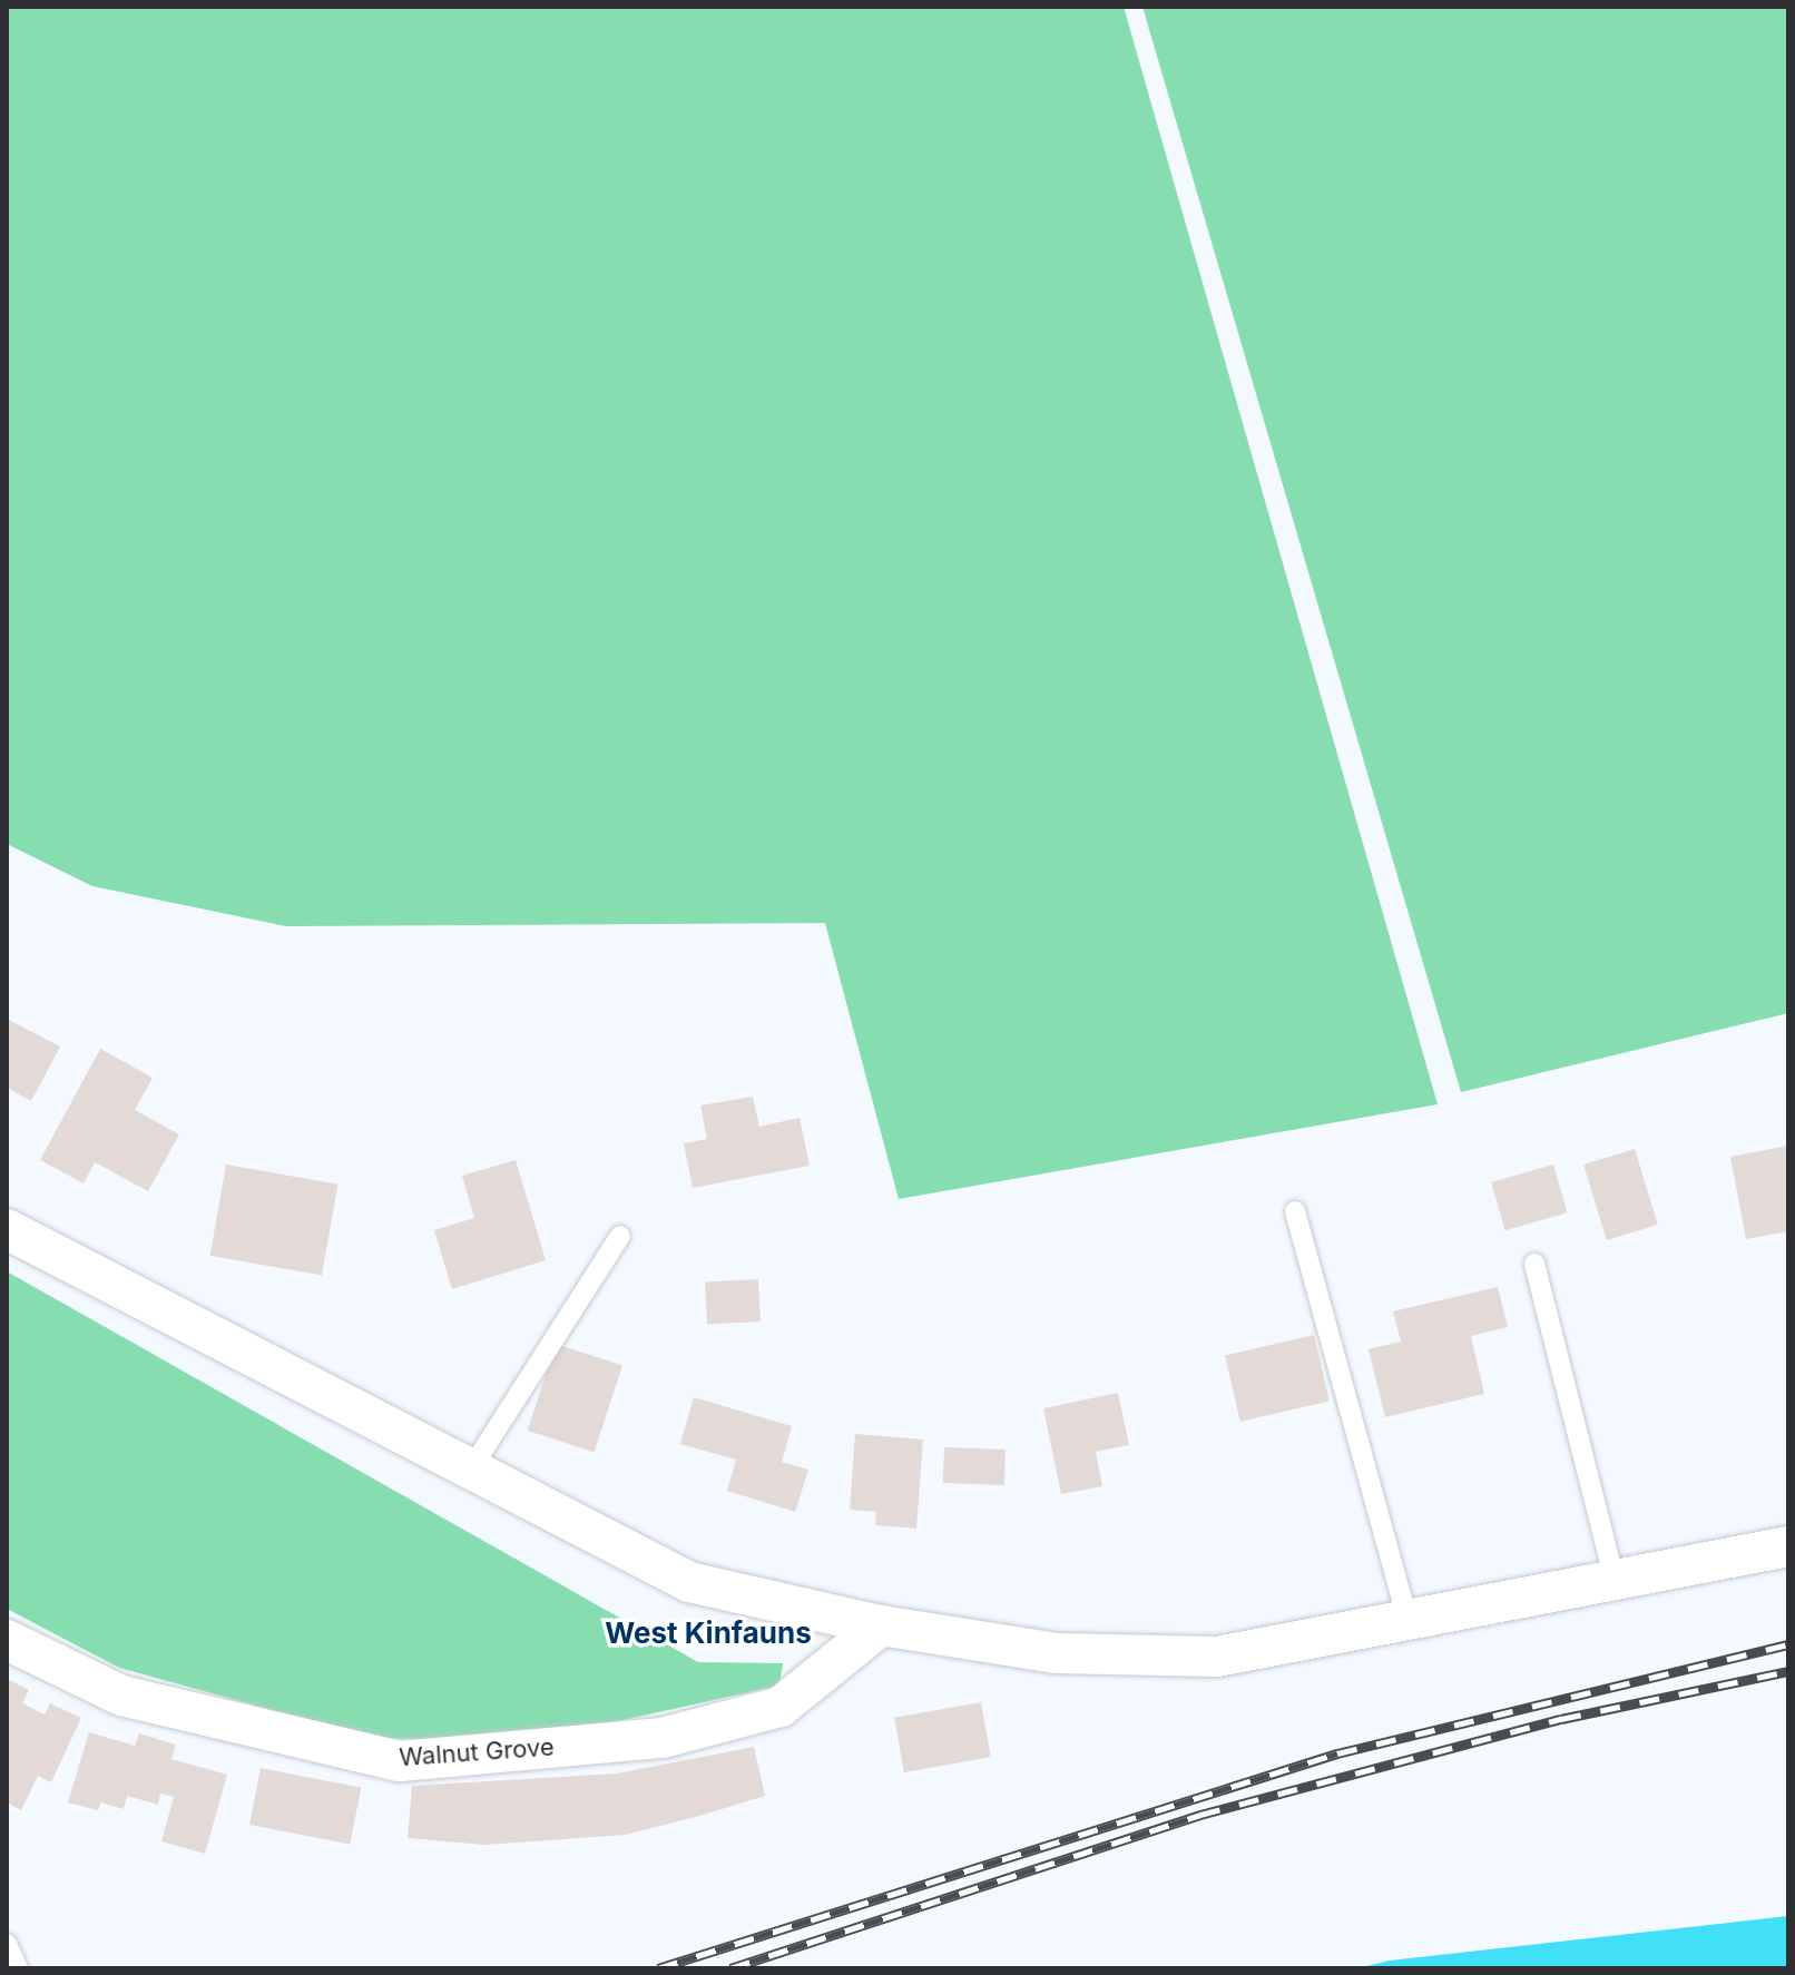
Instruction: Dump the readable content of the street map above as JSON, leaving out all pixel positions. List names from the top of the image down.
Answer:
{
  "streets": {
    "street": ["Walnut Grove"]
  },
  "districts": ["West Kinfauns"]
}
